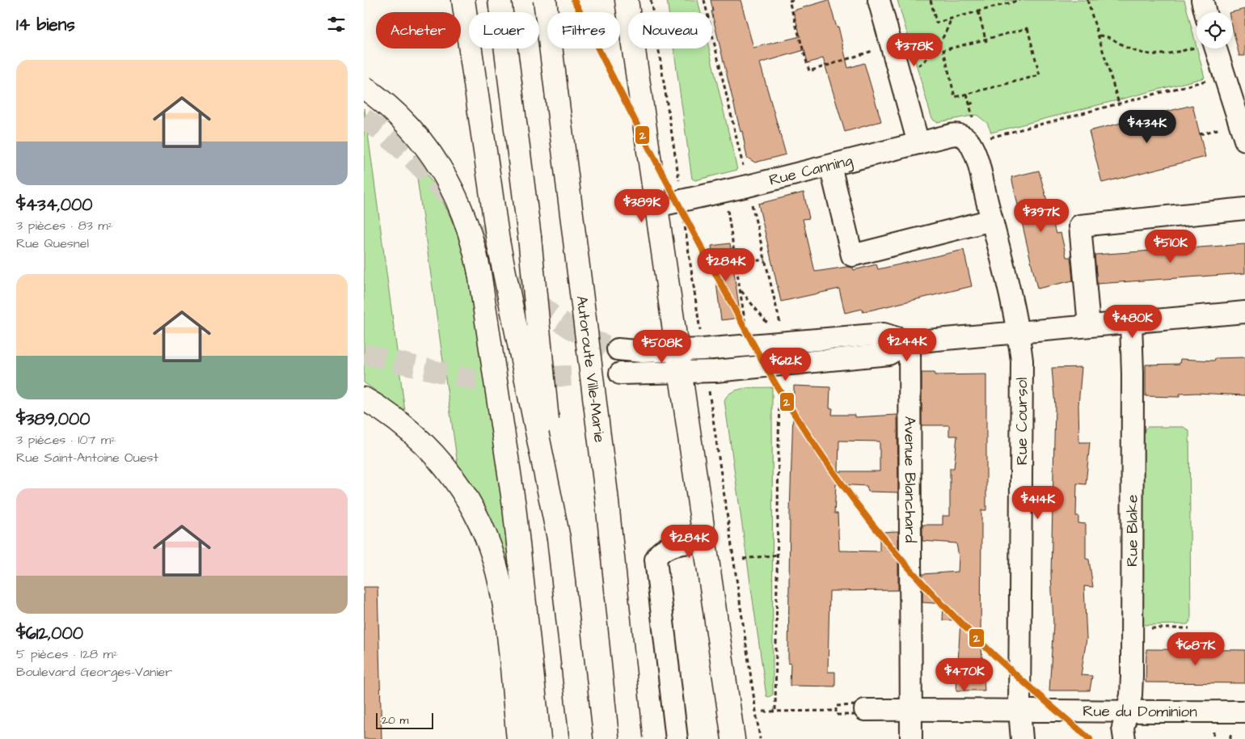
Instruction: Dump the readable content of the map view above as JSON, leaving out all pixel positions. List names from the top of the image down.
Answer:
{
  "streets": {
    "main road": ["Autoroute Ville-Marie"],
    "street": [
      "Rue Canning",
      "Rue Coursol",
      "Avenue Blanchard",
      "Rue Blake",
      "Rue du Dominion"
    ]
  },
  "crossings": [
    ["Rue Canning", "Rue Coursol"],
    ["Rue Coursol", "Rue du Dominion"],
    ["Avenue Blanchard", "Rue du Dominion"],
    ["Rue Blake", "Rue du Dominion"]
  ],
  "lines": ["transit line 2"],
  "scale_bar": "20 m",
  "page": {
    "heading": "14 biens",
    "chip": [
      "Acheter",
      "Louer",
      "Filtres",
      "Nouveau"
    ],
    "price": [
      "$378K",
      "$434K",
      "$389K",
      "$397K",
      "$510K",
      "$284K",
      "$480K",
      "$244K",
      "$508K",
      "$612K",
      "$414K",
      "$284K",
      "$687K",
      "$470K"
    ],
    "list": [
      {
        "name": "$434,000",
        "note": "3 pièces · 83 m² · Rue Quesnel"
      },
      {
        "name": "$389,000",
        "note": "3 pièces · 107 m² · Rue Saint-Antoine Ouest"
      },
      {
        "name": "$612,000",
        "note": "5 pièces · 128 m² · Boulevard Georges-Vanier"
      }
    ],
    "scale": "20 m"
  }
}
